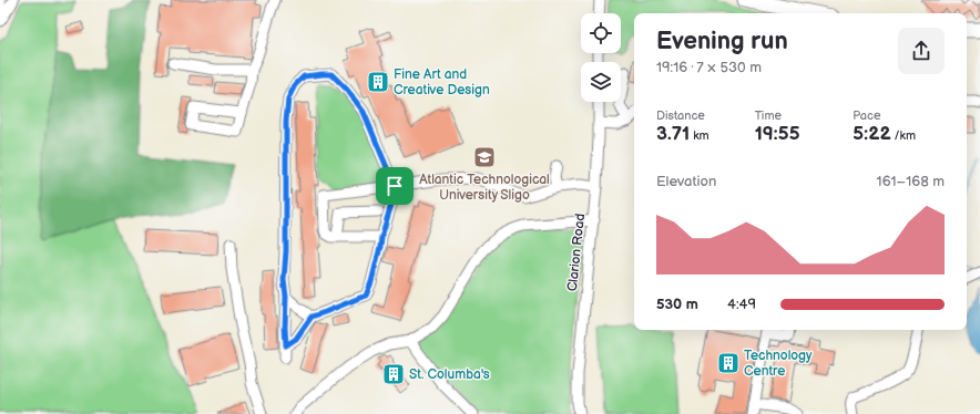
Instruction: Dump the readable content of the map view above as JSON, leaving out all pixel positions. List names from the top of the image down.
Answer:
{
  "streets": {
    "street": ["Clarion Road"]
  },
  "places": {
    "building": ["Fine Art and Creative Design", "Technology Centre", "St. Columba's"],
    "school or university": ["Atlantic Technological University Sligo"]
  },
  "page": {
    "heading": ["Evening run", "19:16 · 7 × 530 m"],
    "stats": [
      ["Distance", "3.71 km"],
      ["Time", "19:55"],
      ["Pace", "5:22 /km"]
    ],
    "chart": ["Elevation", "161–168 m"],
    "list": [
      {
        "name": "530 m",
        "note": "4:49"
      }
    ]
  }
}
